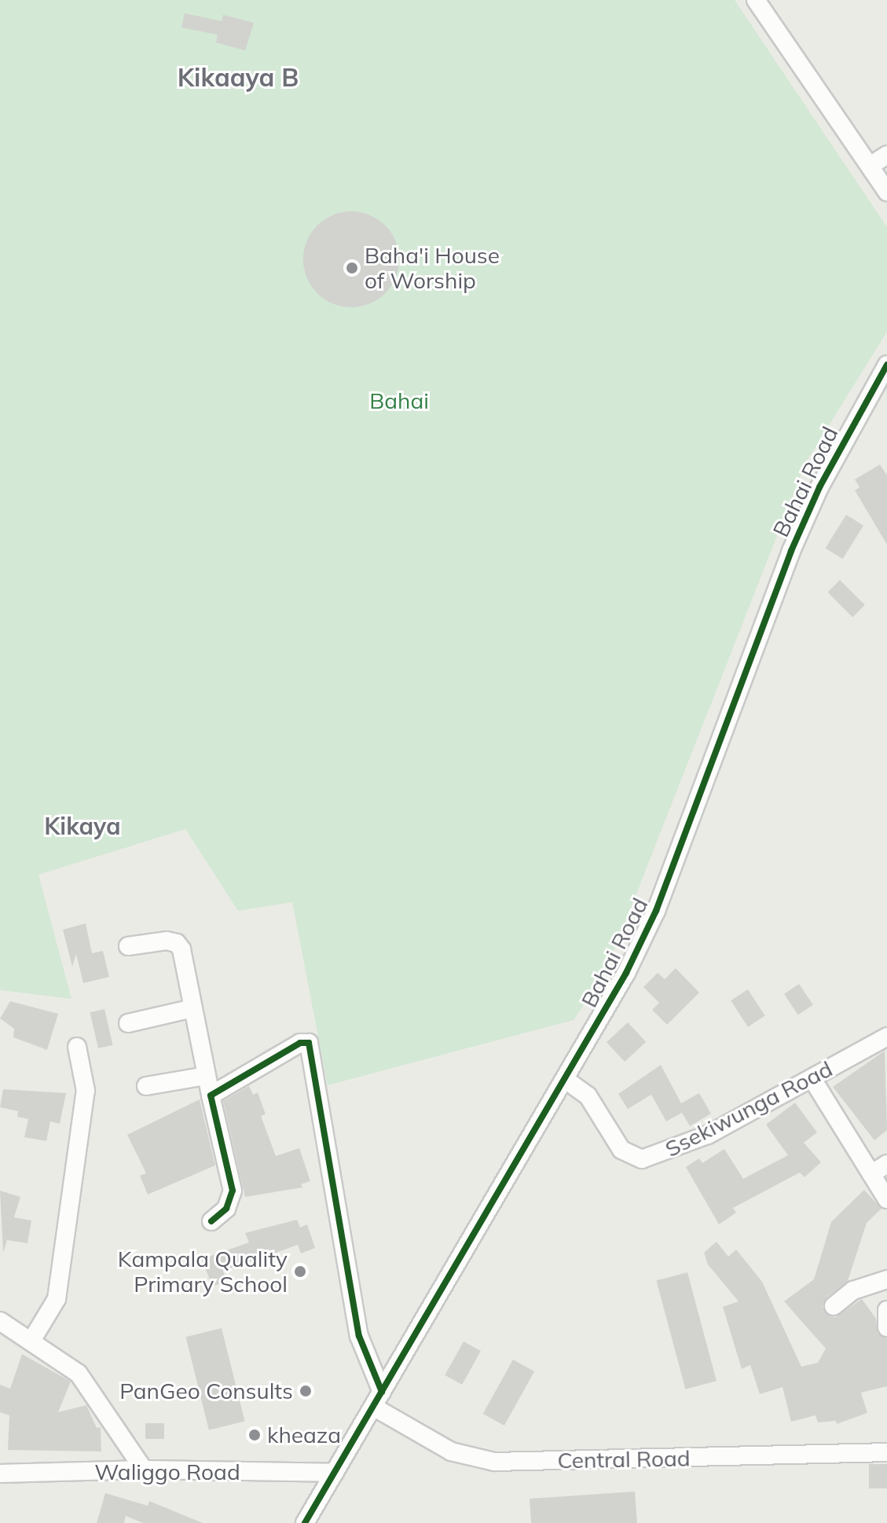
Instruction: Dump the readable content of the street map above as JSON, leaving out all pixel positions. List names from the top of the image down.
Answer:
{
  "streets": {
    "street": [
      "Bahai Road",
      "Ssekiwunga Road",
      "Central Road",
      "Waliggo Road"
    ]
  },
  "crossings": [
    ["Bahai Road", "Ssekiwunga Road"],
    ["Bahai Road", "Central Road"],
    ["Bahai Road", "Waliggo Road"]
  ],
  "districts": ["Kikaaya B", "Kikaya"],
  "parks": ["Bahai"],
  "places": [
    "Baha'i House of Worship",
    "Kampala Quality Primary School",
    "PanGeo Consults",
    "kheaza"
  ]
}
